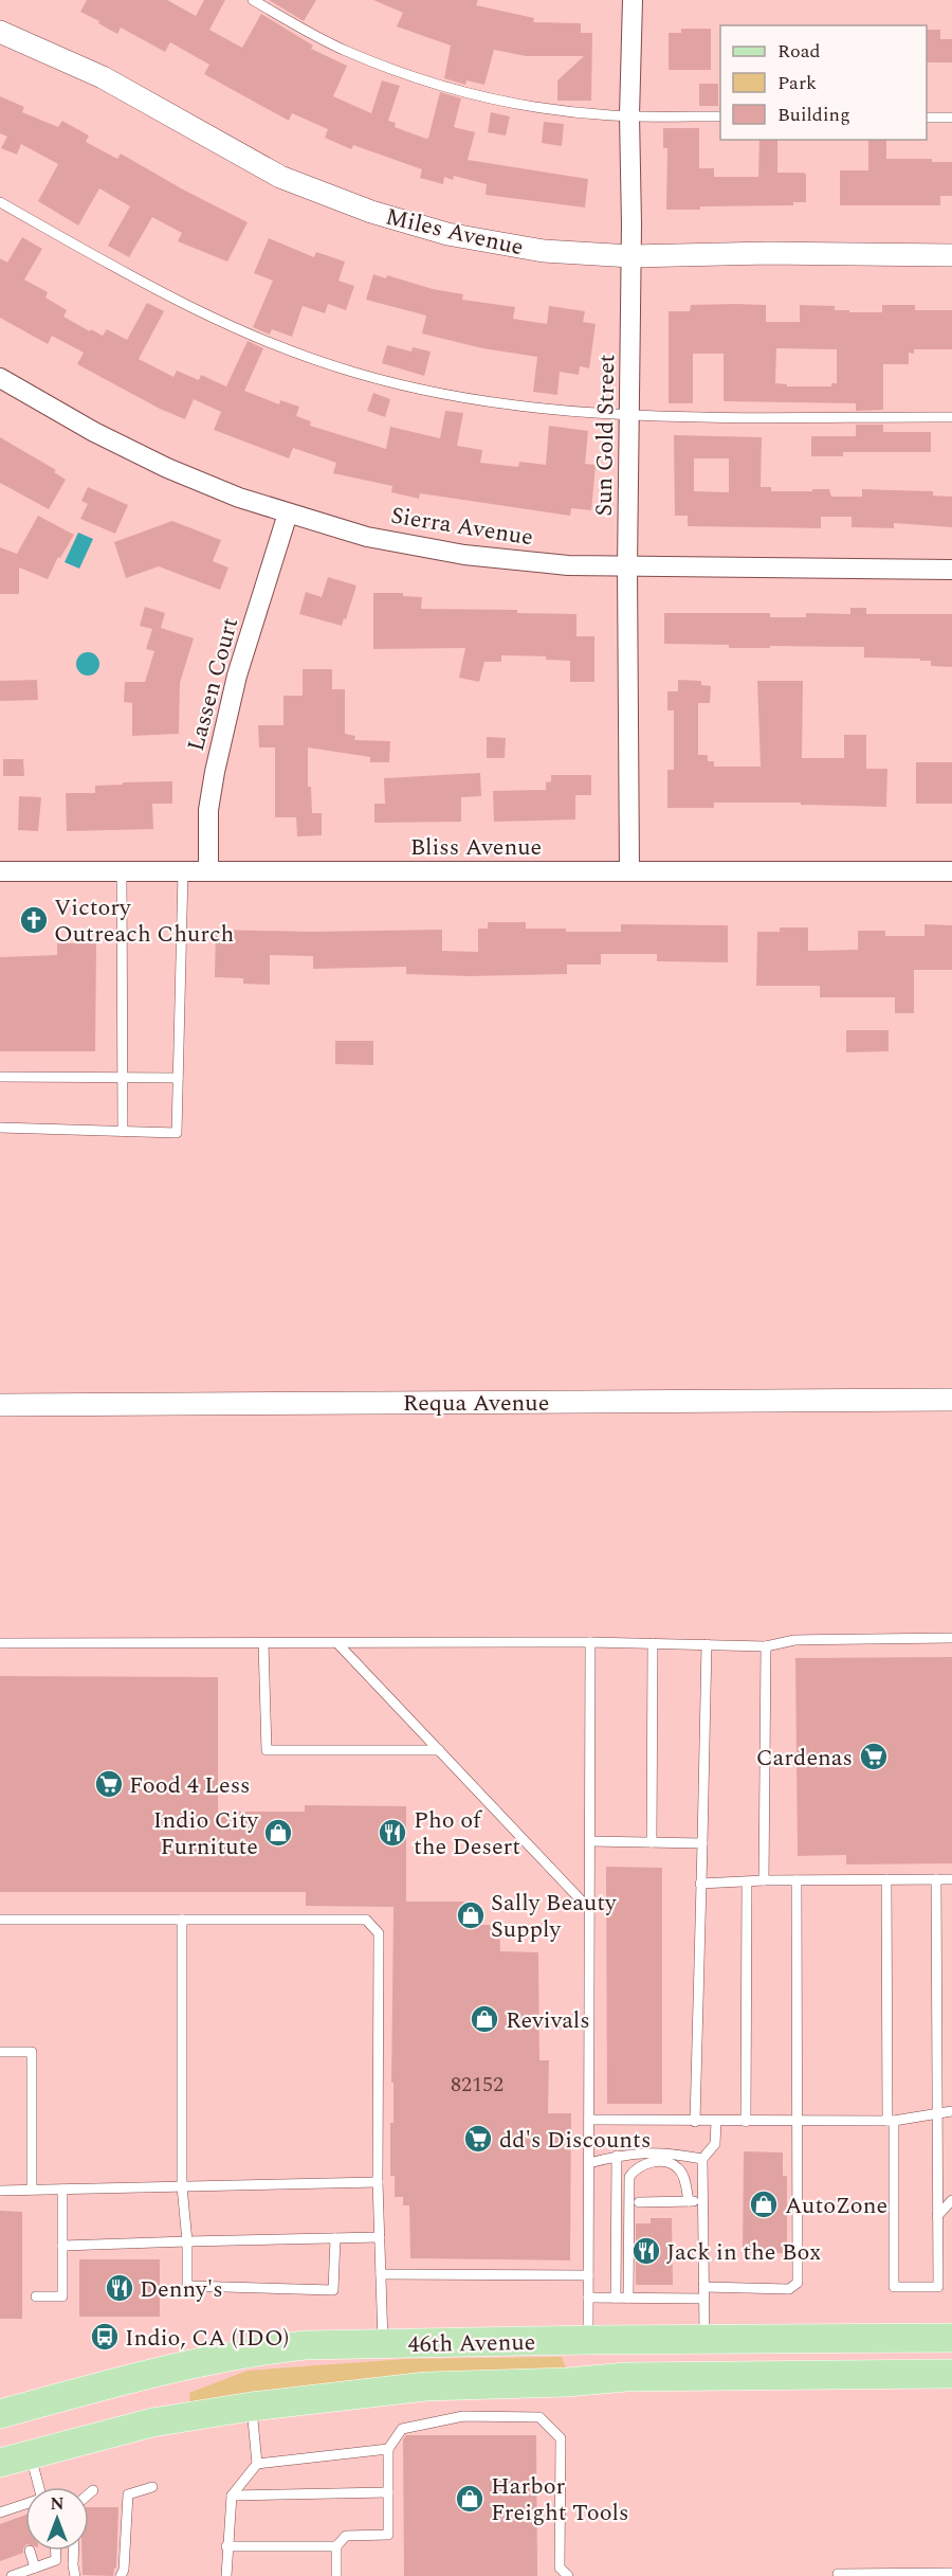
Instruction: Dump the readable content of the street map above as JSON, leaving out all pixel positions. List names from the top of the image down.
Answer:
{
  "streets": {
    "main road": ["46th Avenue"],
    "street": [
      "Miles Avenue",
      "Sun Gold Street",
      "Sierra Avenue",
      "Lassen Court",
      "Bliss Avenue",
      "Requa Avenue"
    ]
  },
  "crossings": [
    ["Miles Avenue", "Sun Gold Street"],
    ["Sun Gold Street", "Sierra Avenue"],
    ["Sun Gold Street", "Bliss Avenue"],
    ["Sierra Avenue", "Lassen Court"],
    ["Lassen Court", "Bliss Avenue"]
  ],
  "places": {
    "church": ["Victory Outreach Church"],
    "supermarket": ["Cardenas", "Food 4 Less", "dd's Discounts"],
    "shop": [
      "Indio City Furnitute",
      "Sally Beauty Supply",
      "Revivals",
      "AutoZone",
      "Harbor Freight Tools"
    ],
    "restaurant": ["Pho of the Desert", "Jack in the Box", "Denny's"],
    "bus stop": ["Indio, CA (IDO)"]
  },
  "house_numbers": ["82152"],
  "legend": ["Road", "Park", "Building"],
  "north": "top"
}
